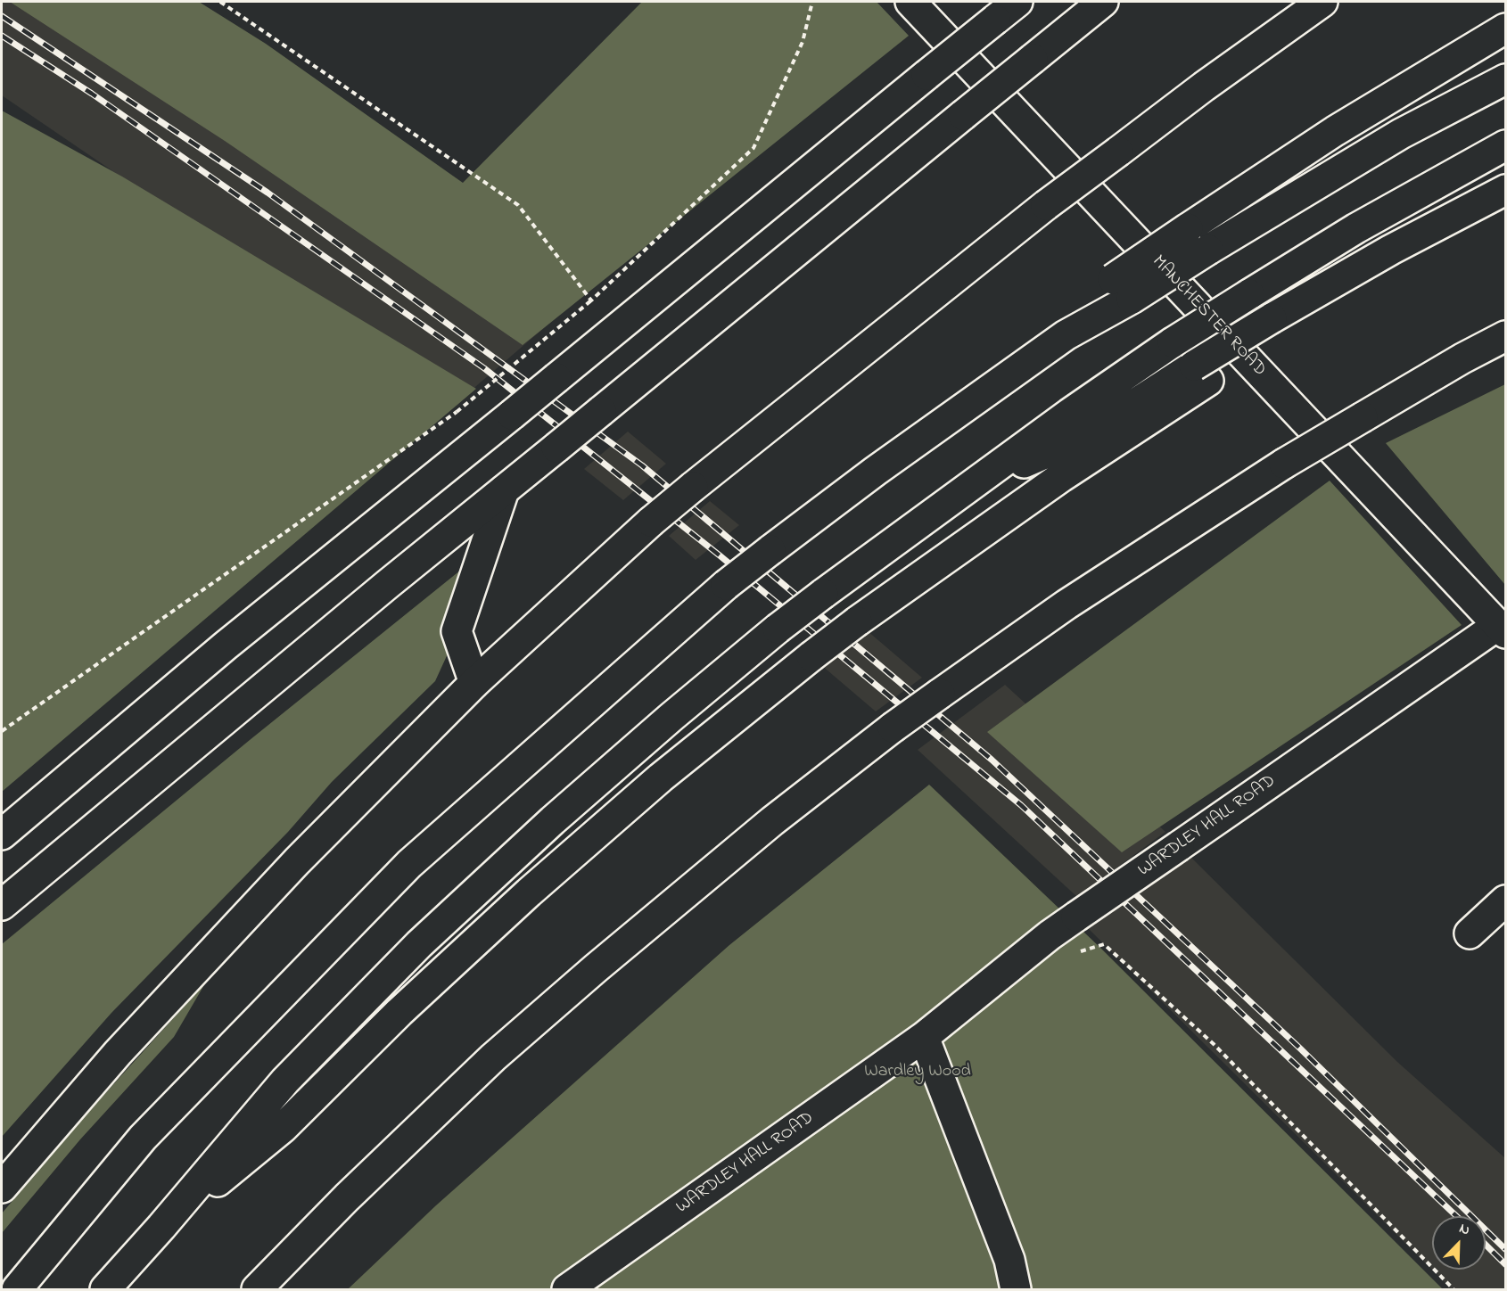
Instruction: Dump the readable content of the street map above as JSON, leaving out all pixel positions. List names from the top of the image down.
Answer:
{
  "streets": {
    "main road": ["MANCHESTER ROAD", "WARDLEY HALL ROAD"]
  },
  "crossings": [
    ["MANCHESTER ROAD", "WARDLEY HALL ROAD"]
  ],
  "parks": ["Wardley Wood"],
  "north": "top right"
}
